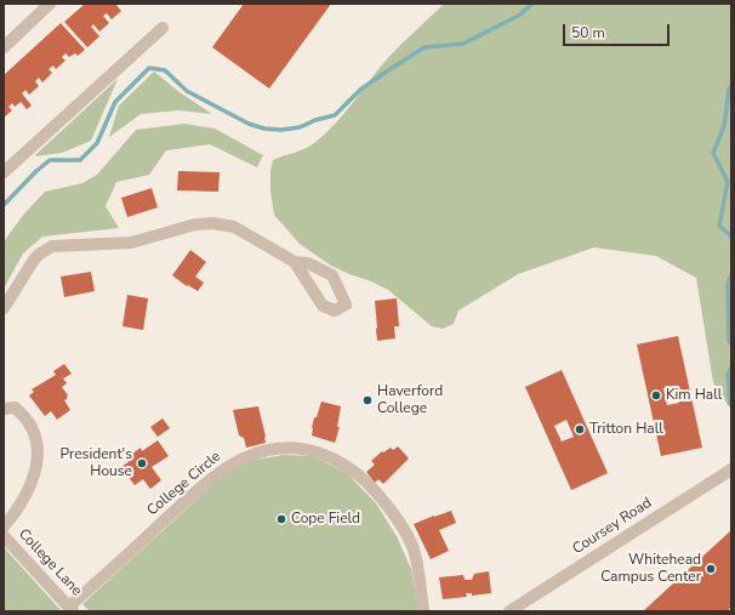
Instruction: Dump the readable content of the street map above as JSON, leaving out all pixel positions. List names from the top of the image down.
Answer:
{
  "streets": {
    "street": ["College Circle", "Coursey Road", "College Lane"]
  },
  "crossings": [
    ["College Circle", "College Lane"]
  ],
  "places": [
    "Kim Hall",
    "Haverford College",
    "Tritton Hall",
    "President's House",
    "Cope Field",
    "Whitehead Campus Center"
  ],
  "scale_bar": "50 m"
}
